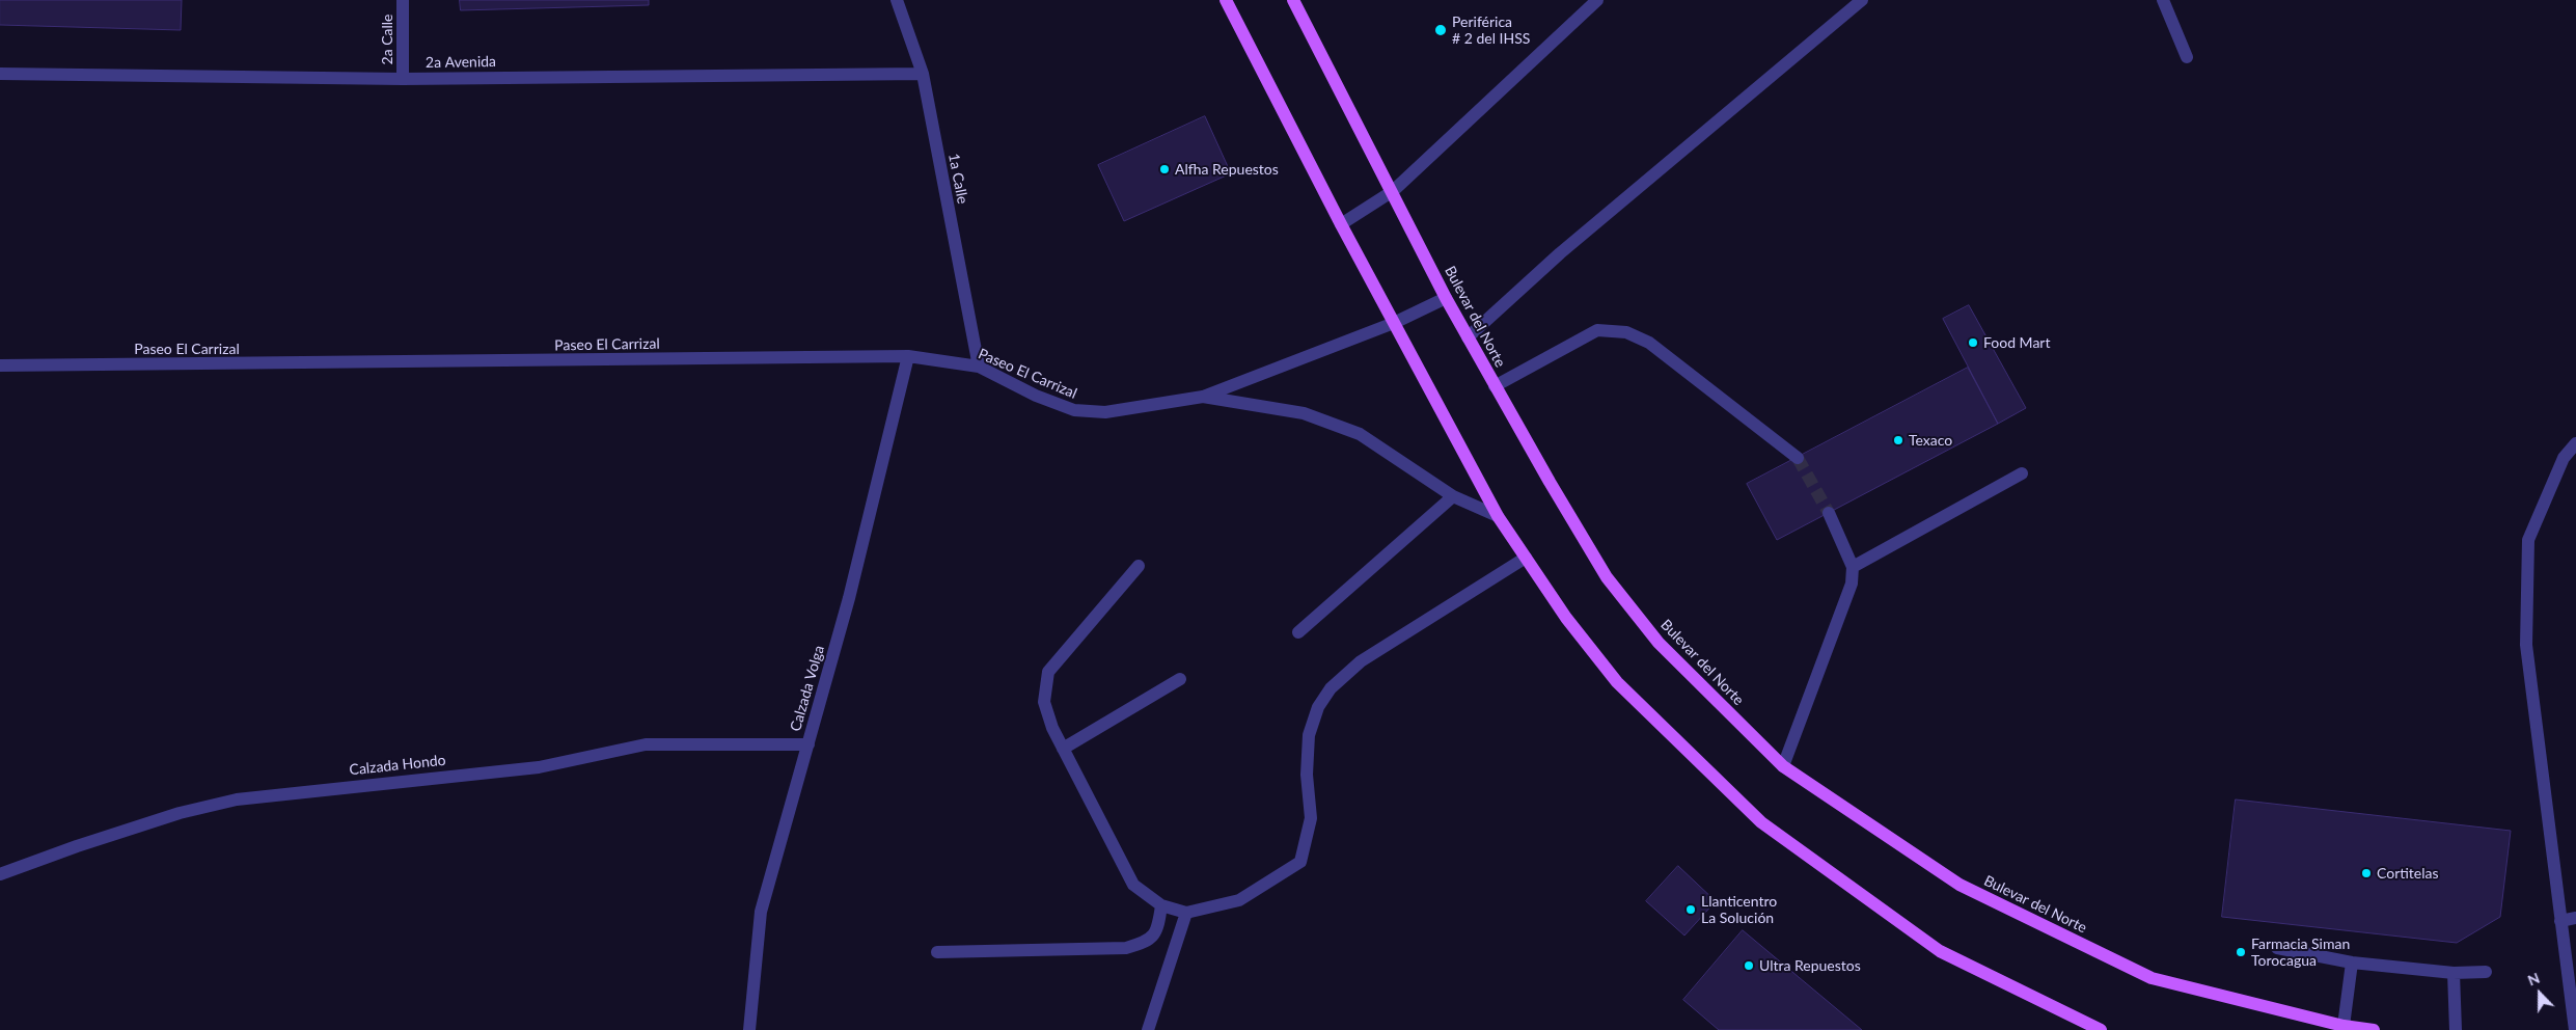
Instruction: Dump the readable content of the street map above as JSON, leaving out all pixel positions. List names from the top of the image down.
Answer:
{
  "streets": {
    "main road": ["Bulevar del Norte"],
    "street": [
      "2a Calle",
      "2a Avenida",
      "1a Calle",
      "Paseo El Carrizal",
      "Calzada Volga",
      "Calzada Hondo"
    ]
  },
  "crossings": [
    ["2a Calle", "2a Avenida"],
    ["2a Avenida", "1a Calle"],
    ["1a Calle", "Paseo El Carrizal"],
    ["Bulevar del Norte", "Paseo El Carrizal"],
    ["Paseo El Carrizal", "Calzada Volga"],
    ["Calzada Volga", "Calzada Hondo"]
  ],
  "places": [
    "Periférica # 2 del IHSS",
    "Alfha Repuestos",
    "Food Mart",
    "Texaco",
    "Cortitelas",
    "Llanticentro La Solución",
    "Farmacia Siman Torocagua",
    "Ultra Repuestos"
  ],
  "north": "top"
}
